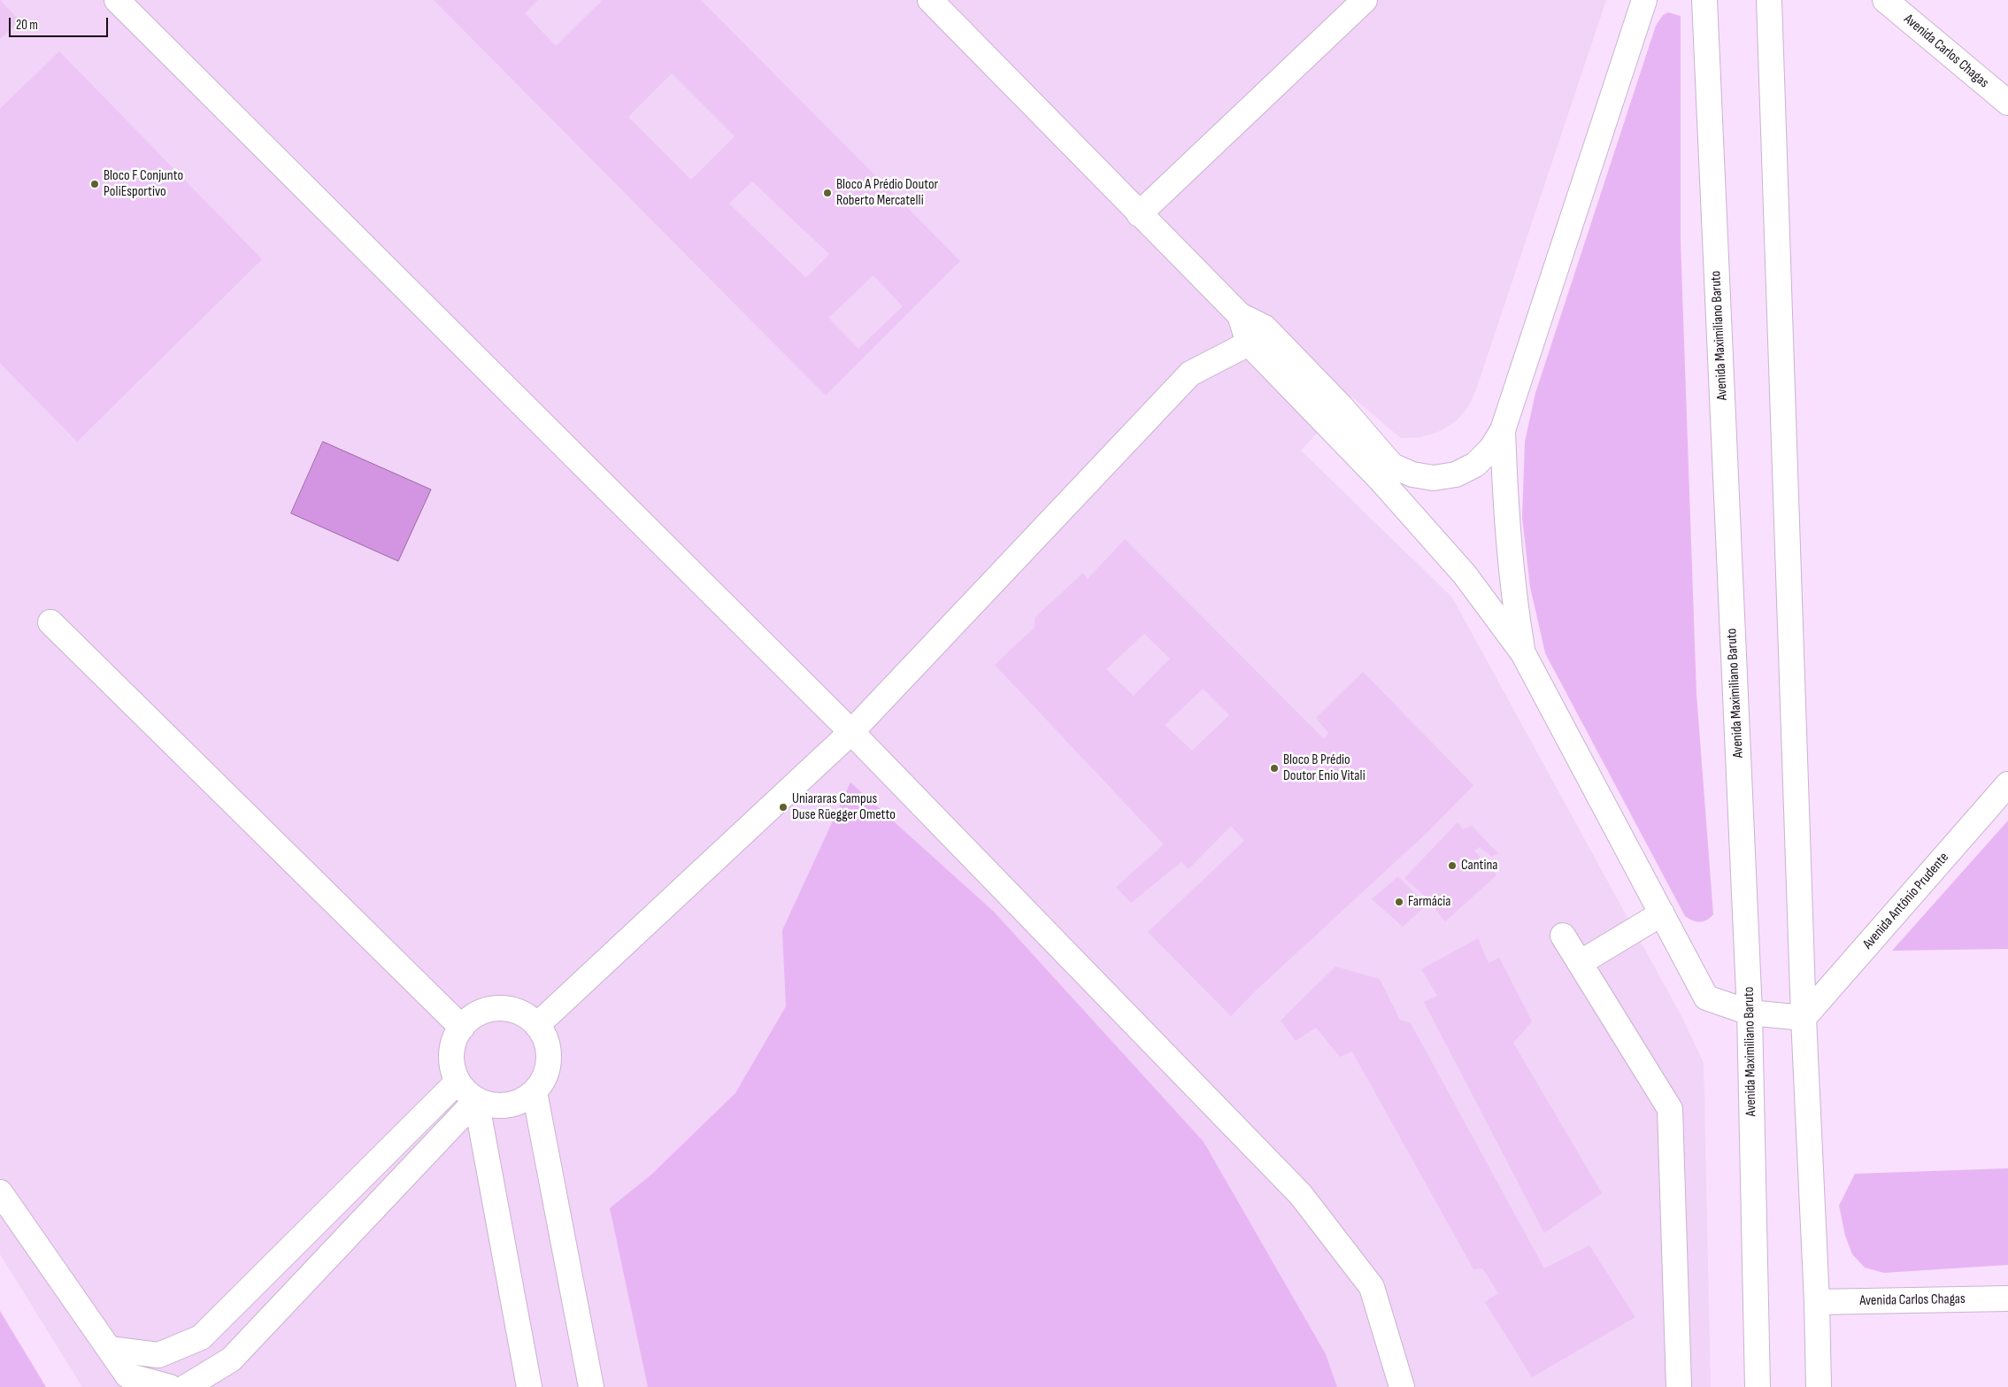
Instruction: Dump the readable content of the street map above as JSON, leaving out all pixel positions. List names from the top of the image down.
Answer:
{
  "streets": {
    "street": ["Avenida Carlos Chagas", "Avenida Maximiliano Baruto", "Avenida Antônio Prudente"]
  },
  "places": [
    "Bloco F Conjunto PoliEsportivo",
    "Bloco A Prédio Doutor Roberto Mercatelli",
    "Bloco B Prédio Doutor Enio Vitali",
    "Uniararas Campus Duse Rüegger Ometto",
    "Cantina",
    "Farmácia"
  ],
  "scale_bar": "20 m"
}
